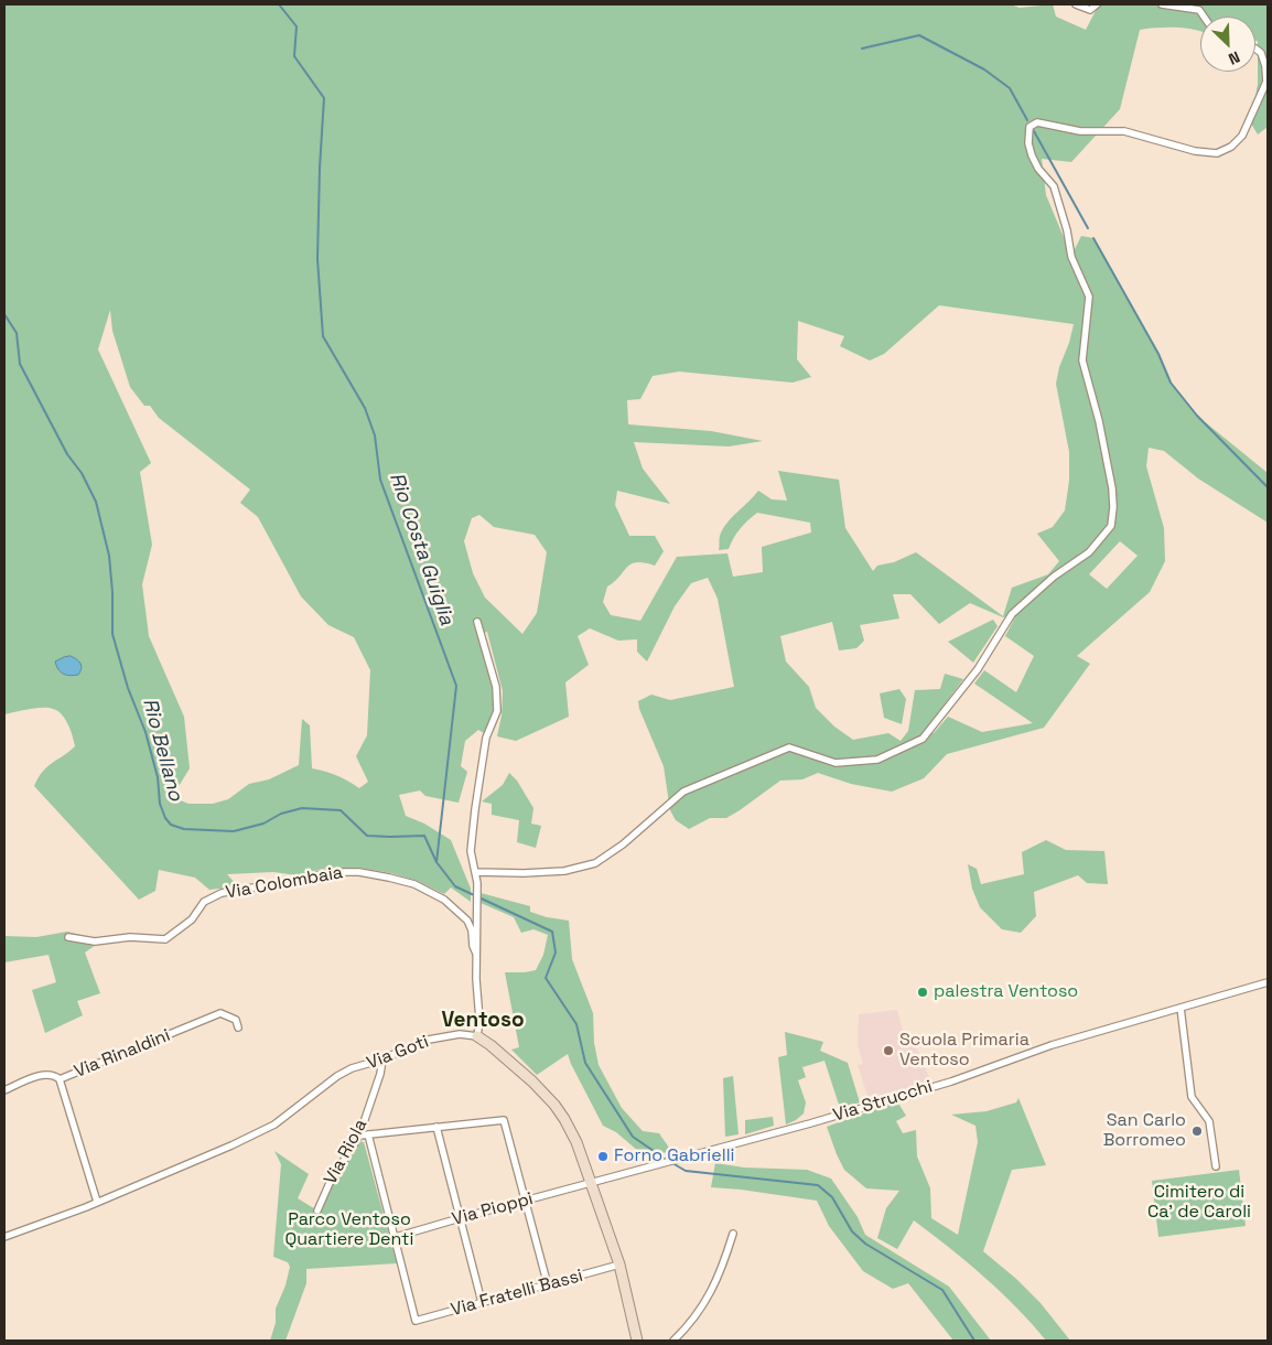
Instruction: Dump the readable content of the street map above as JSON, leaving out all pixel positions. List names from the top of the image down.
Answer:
{
  "streets": {
    "street": [
      "Via Colombaia",
      "Via Goti",
      "Via Rinaldini",
      "Via Strucchi",
      "Via Riola",
      "Via Pioppi",
      "Via Fratelli Bassi"
    ]
  },
  "crossings": [
    ["Via Colombaia", "Via Goti"],
    ["Via Goti", "Via Rinaldini"],
    ["Via Goti", "Via Riola"],
    ["Via Strucchi", "Via Pioppi"],
    ["Via Pioppi", "Via Fratelli Bassi"]
  ],
  "districts": ["Ventoso"],
  "water": ["Rio Costa Guiglia", "Rio Bellano"],
  "parks": ["Cimitero di Ca' de Caroli", "Parco Ventoso Quartiere Denti"],
  "places": [
    "palestra Ventoso",
    "Scuola Primaria Ventoso",
    "San Carlo Borromeo",
    "Forno Gabrielli"
  ],
  "north": "bottom right"
}
